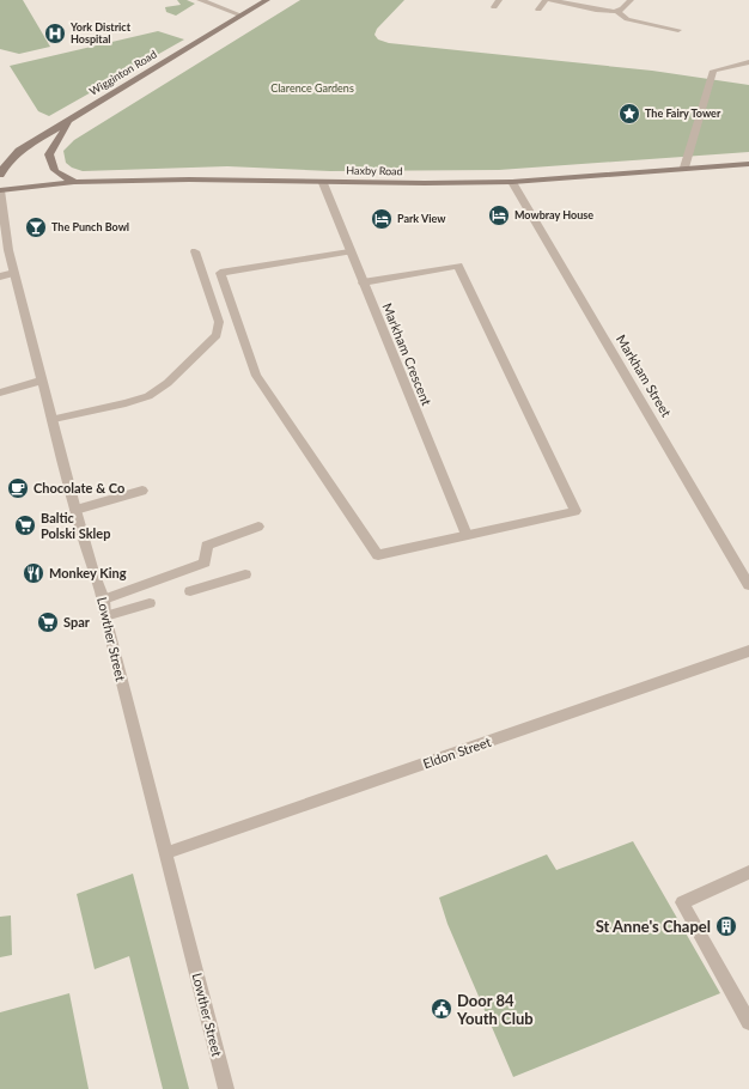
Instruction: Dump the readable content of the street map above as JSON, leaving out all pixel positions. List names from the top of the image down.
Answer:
{
  "streets": {
    "street": [
      "Wigginton Road",
      "Haxby Road",
      "Markham Crescent",
      "Markham Street",
      "Lowther Street",
      "Eldon Street"
    ]
  },
  "crossings": [
    ["Haxby Road", "Markham Crescent"],
    ["Haxby Road", "Markham Street"],
    ["Haxby Road", "Lowther Street"],
    ["Lowther Street", "Eldon Street"]
  ],
  "parks": ["Clarence Gardens"],
  "places": {
    "hospital": ["York District Hospital"],
    "place": ["The Fairy Tower"],
    "hotel": ["Mowbray House", "Park View"],
    "bar": ["The Punch Bowl"],
    "cafe": ["Chocolate & Co"],
    "supermarket": ["Baltic Polski Sklep", "Spar"],
    "restaurant": ["Monkey King"],
    "building": ["St Anne's Chapel"],
    "public building": ["Door 84 Youth Club"]
  }
}
